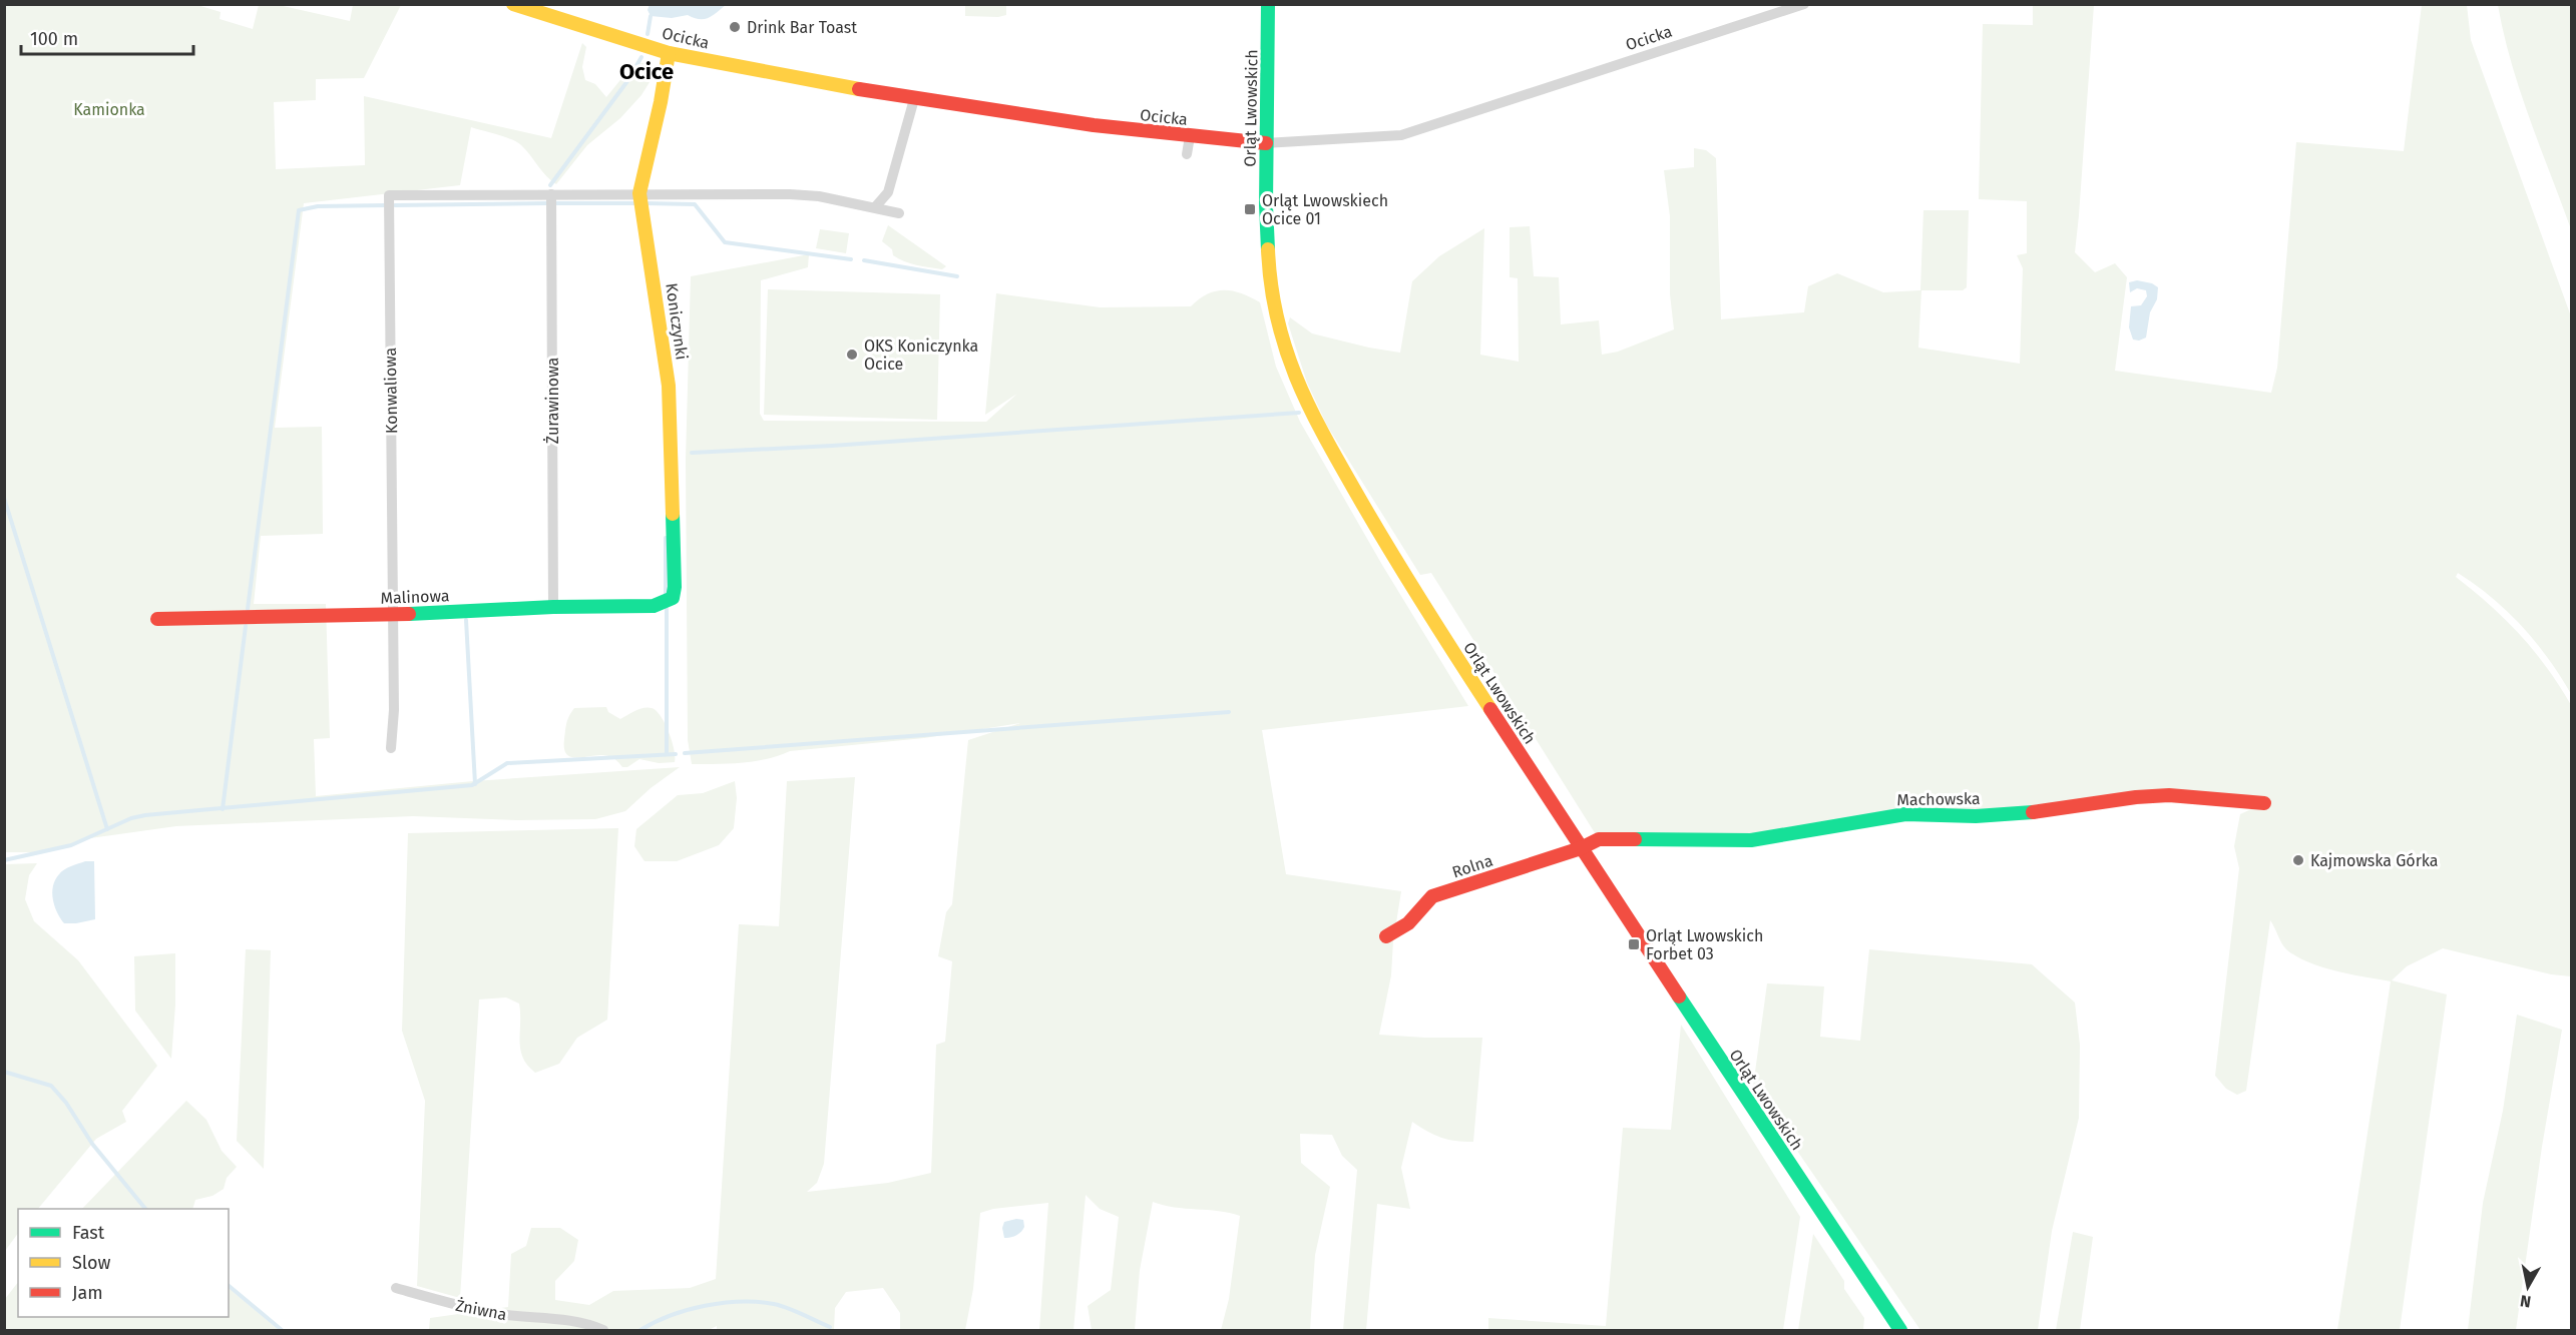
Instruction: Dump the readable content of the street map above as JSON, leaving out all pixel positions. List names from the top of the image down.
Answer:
{
  "streets": {
    "street": [
      "Ocicka",
      "Orląt Lwowskich",
      "Koniczynki",
      "Konwaliowa",
      "Żurawinowa",
      "Malinowa",
      "Machowska",
      "Rolna",
      "Żniwna"
    ]
  },
  "crossings": [
    ["Ocicka", "Orląt Lwowskich"],
    ["Ocicka", "Koniczynki"],
    ["Orląt Lwowskich", "Machowska"],
    ["Orląt Lwowskich", "Rolna"],
    ["Koniczynki", "Malinowa"],
    ["Konwaliowa", "Żurawinowa"],
    ["Konwaliowa", "Malinowa"],
    ["Żurawinowa", "Malinowa"],
    ["Machowska", "Rolna"]
  ],
  "districts": ["Ocice"],
  "parks": ["Kamionka"],
  "places": {
    "other": ["Drink Bar Toast", "OKS Koniczynka Ocice", "Kajmowska Górka"],
    "transit": ["Orląt Lwowskiech Ocice 01", "Orląt Lwowskich Forbet 03"]
  },
  "legend": ["Fast", "Slow", "Jam"],
  "scale_bar": "100 m",
  "north": "bottom"
}
